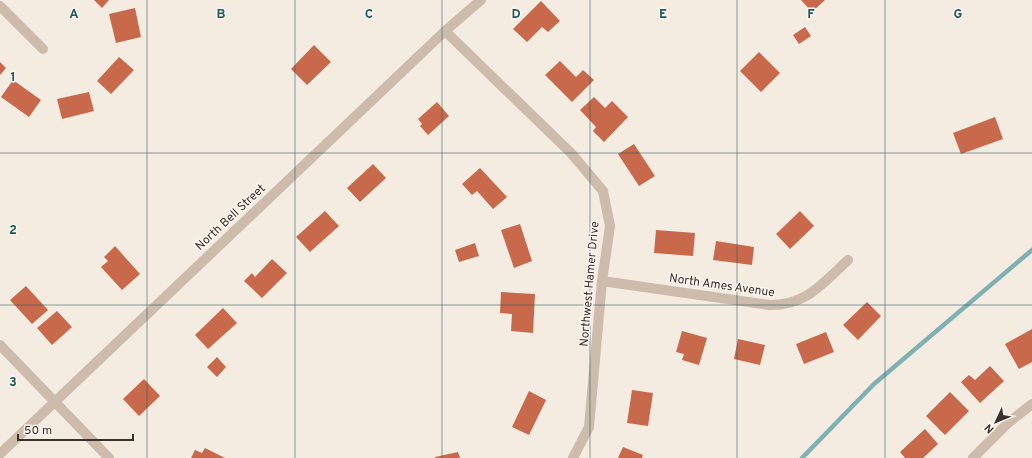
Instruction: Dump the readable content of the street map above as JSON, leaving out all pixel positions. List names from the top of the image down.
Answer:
{
  "streets": {
    "street": ["North Bell Street", "Northwest Hamer Drive", "North Ames Avenue"]
  },
  "crossings": [
    ["North Bell Street", "Northwest Hamer Drive"],
    ["Northwest Hamer Drive", "North Ames Avenue"]
  ],
  "scale_bar": "50 m",
  "north": "bottom left",
  "grid": {
    "columns": [
      "A",
      "B",
      "C",
      "D",
      "E",
      "F",
      "G"
    ],
    "rows": ["1", "2", "3"]
  }
}
